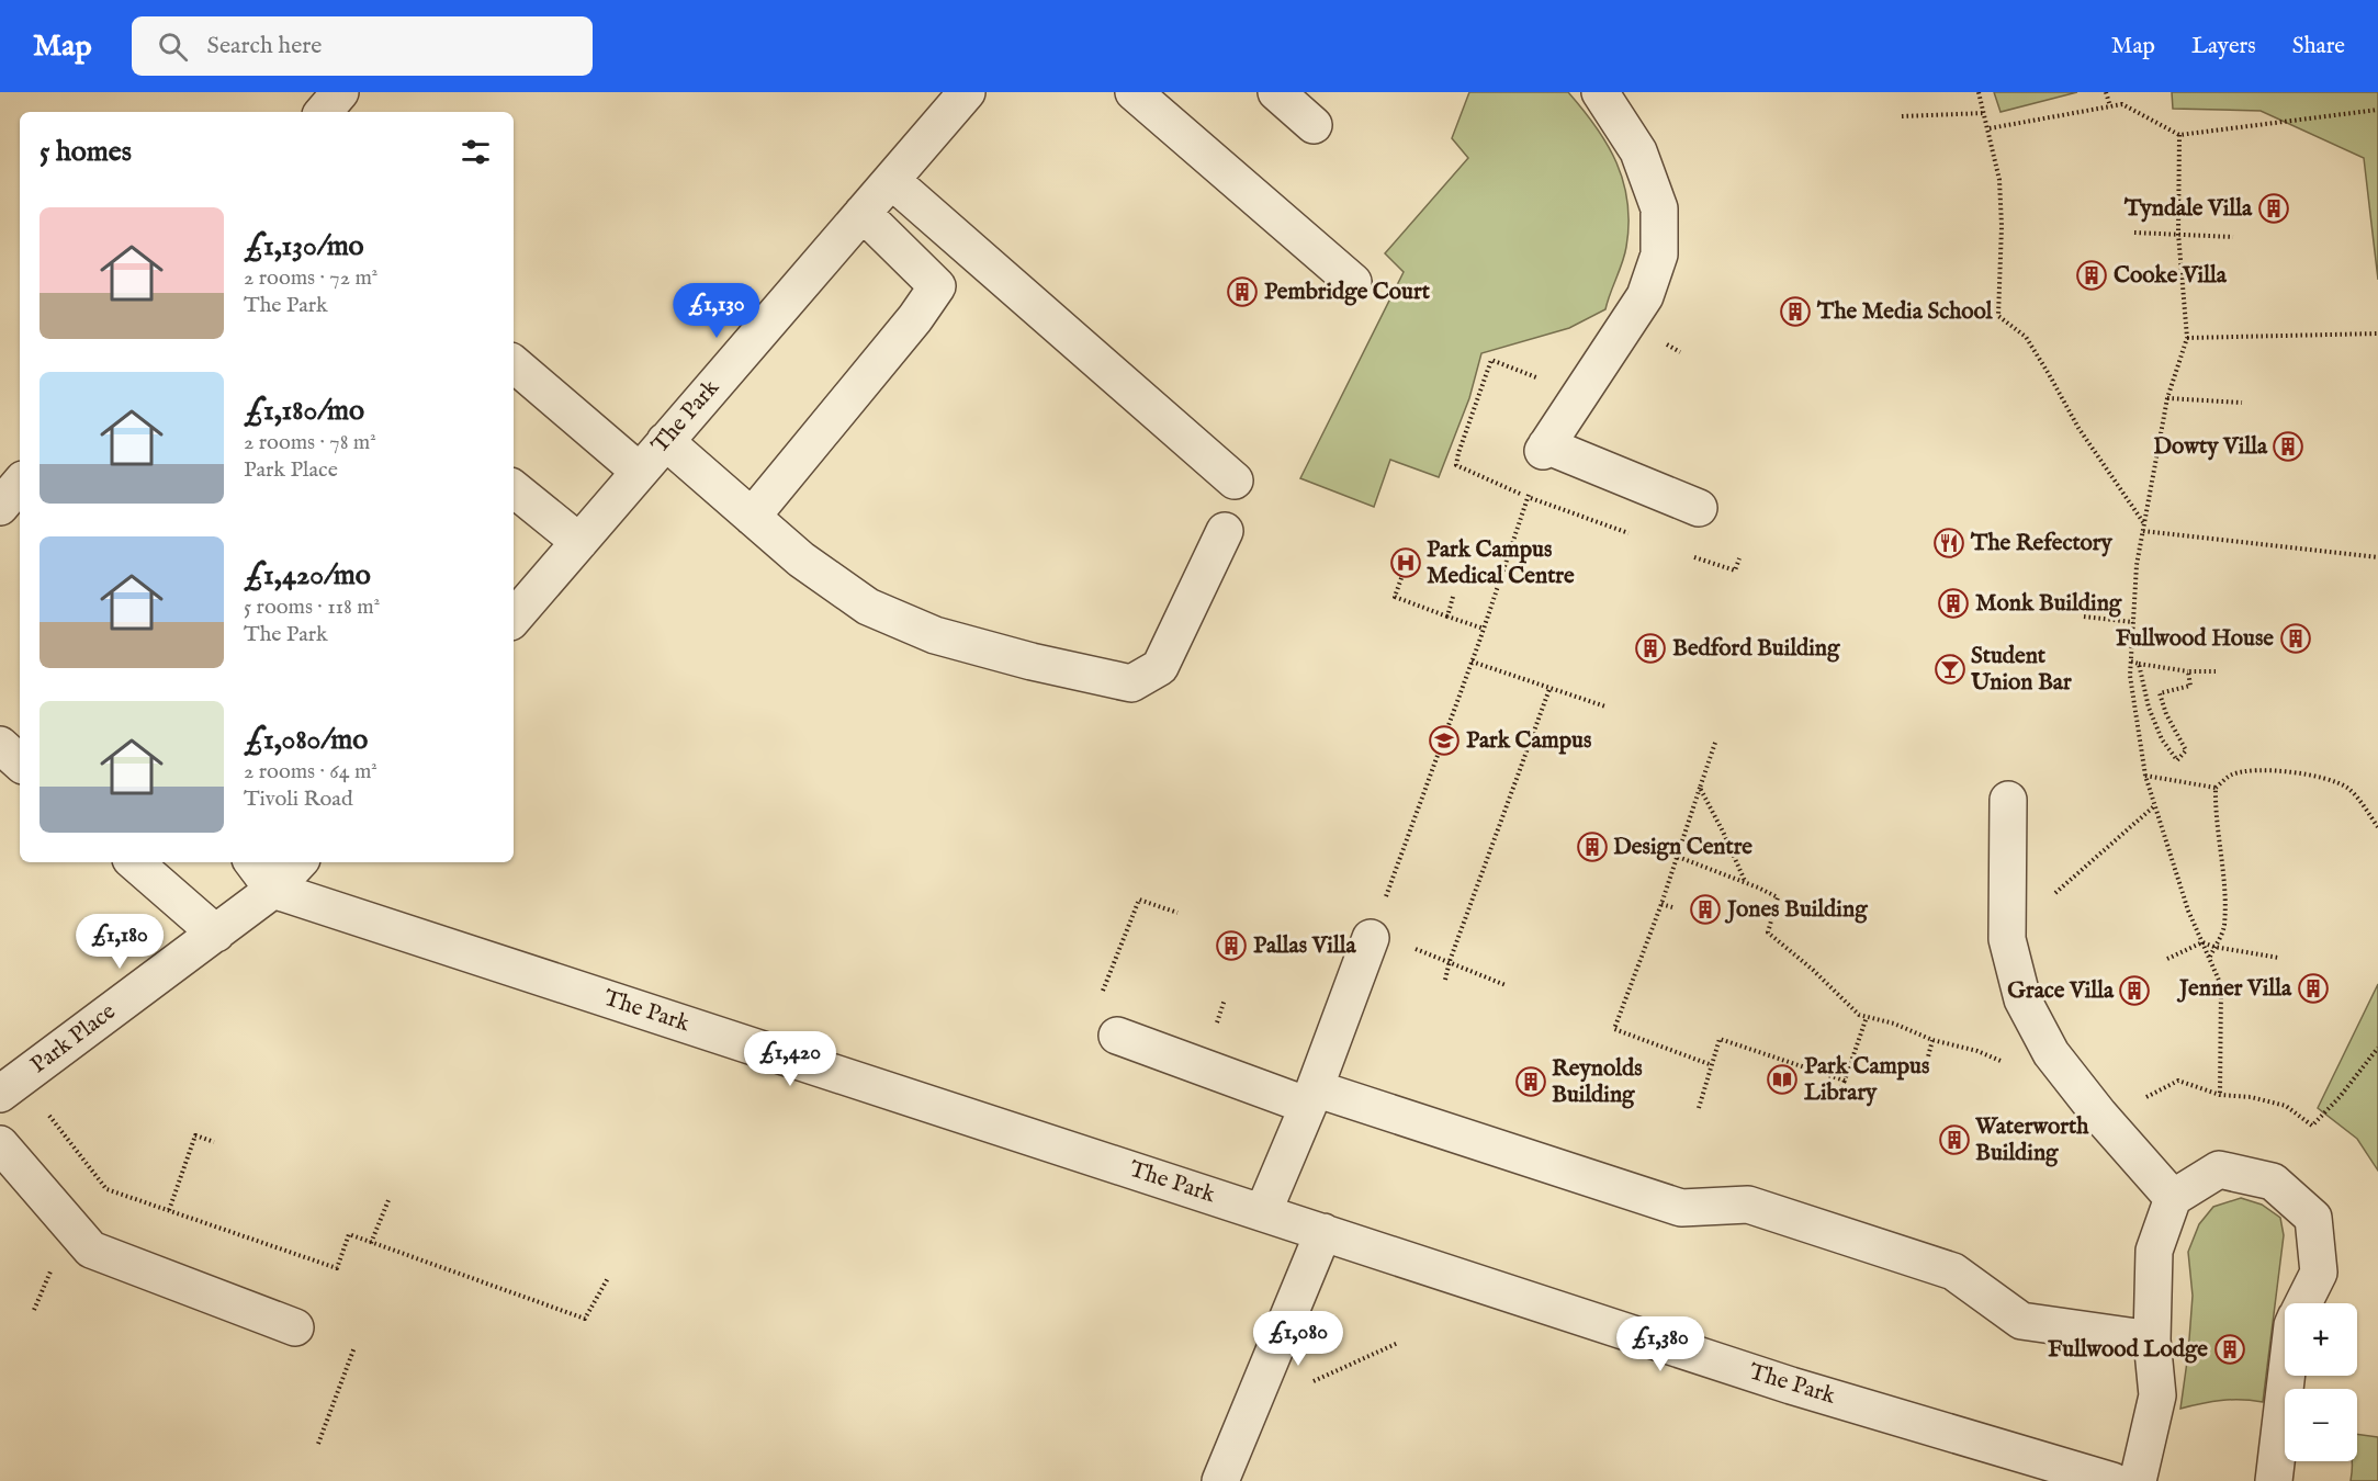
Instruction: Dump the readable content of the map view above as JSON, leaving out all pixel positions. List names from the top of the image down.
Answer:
{
  "streets": {
    "street": ["The Park", "Park Place"]
  },
  "crossings": [
    ["The Park", "Park Place"]
  ],
  "places": {
    "building": [
      "Tyndale Villa",
      "Cooke Villa",
      "Pembridge Court",
      "The Media School",
      "Dowty Villa",
      "Monk Building",
      "Fullwood House",
      "Bedford Building",
      "Design Centre",
      "Jones Building",
      "Pallas Villa",
      "Jenner Villa",
      "Grace Villa",
      "Reynolds Building",
      "Waterworth Building",
      "Fullwood Lodge"
    ],
    "restaurant": ["The Refectory"],
    "hospital": ["Park Campus Medical Centre"],
    "bar": ["Student Union Bar"],
    "school or university": ["Park Campus"],
    "library": ["Park Campus Library"]
  },
  "page": {
    "header": "Map",
    "search": "Search here",
    "nav": ["Map", "Layers", "Share"],
    "heading": "5 homes",
    "list": [
      {
        "name": "£1,130/mo",
        "note": "2 rooms · 72 m² · The Park"
      },
      {
        "name": "£1,180/mo",
        "note": "2 rooms · 78 m² · Park Place"
      },
      {
        "name": "£1,420/mo",
        "note": "5 rooms · 118 m² · The Park"
      },
      {
        "name": "£1,080/mo",
        "note": "2 rooms · 64 m² · Tivoli Road"
      }
    ],
    "price": [
      "£1,130",
      "£1,180",
      "£1,420",
      "£1,080",
      "£1,380"
    ],
    "map_buttons": ["+", "−"]
  }
}
